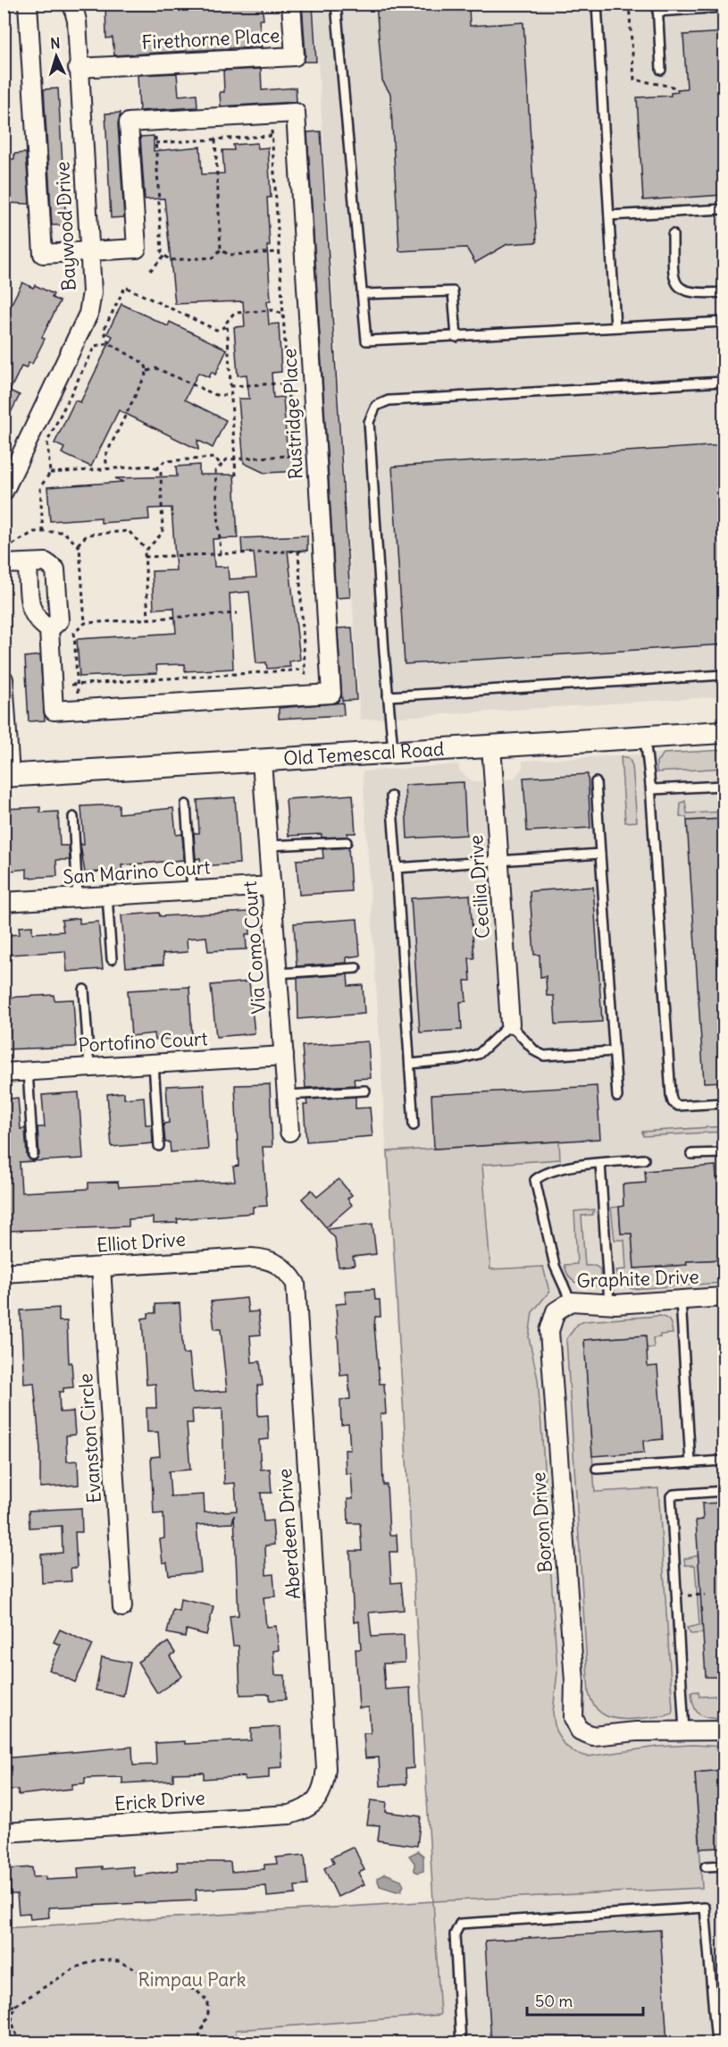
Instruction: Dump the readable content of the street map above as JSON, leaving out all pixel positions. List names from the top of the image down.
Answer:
{
  "streets": {
    "street": [
      "Firethorne Place",
      "Baywood Drive",
      "Rustridge Place",
      "Old Temescal Road",
      "San Marino Court",
      "Cecilia Drive",
      "Via Como Court",
      "Portofino Court",
      "Elliot Drive",
      "Graphite Drive",
      "Evanston Circle",
      "Boron Drive",
      "Aberdeen Drive",
      "Erick Drive"
    ]
  },
  "crossings": [
    ["Firethorne Place", "Baywood Drive"],
    ["Baywood Drive", "Rustridge Place"],
    ["Old Temescal Road", "Cecilia Drive"],
    ["Old Temescal Road", "Via Como Court"],
    ["San Marino Court", "Via Como Court"],
    ["Via Como Court", "Portofino Court"],
    ["Elliot Drive", "Evanston Circle"],
    ["Elliot Drive", "Aberdeen Drive"],
    ["Graphite Drive", "Boron Drive"],
    ["Aberdeen Drive", "Erick Drive"]
  ],
  "parks": ["Rimpau Park"],
  "scale_bar": "50 m",
  "north": "top"
}
